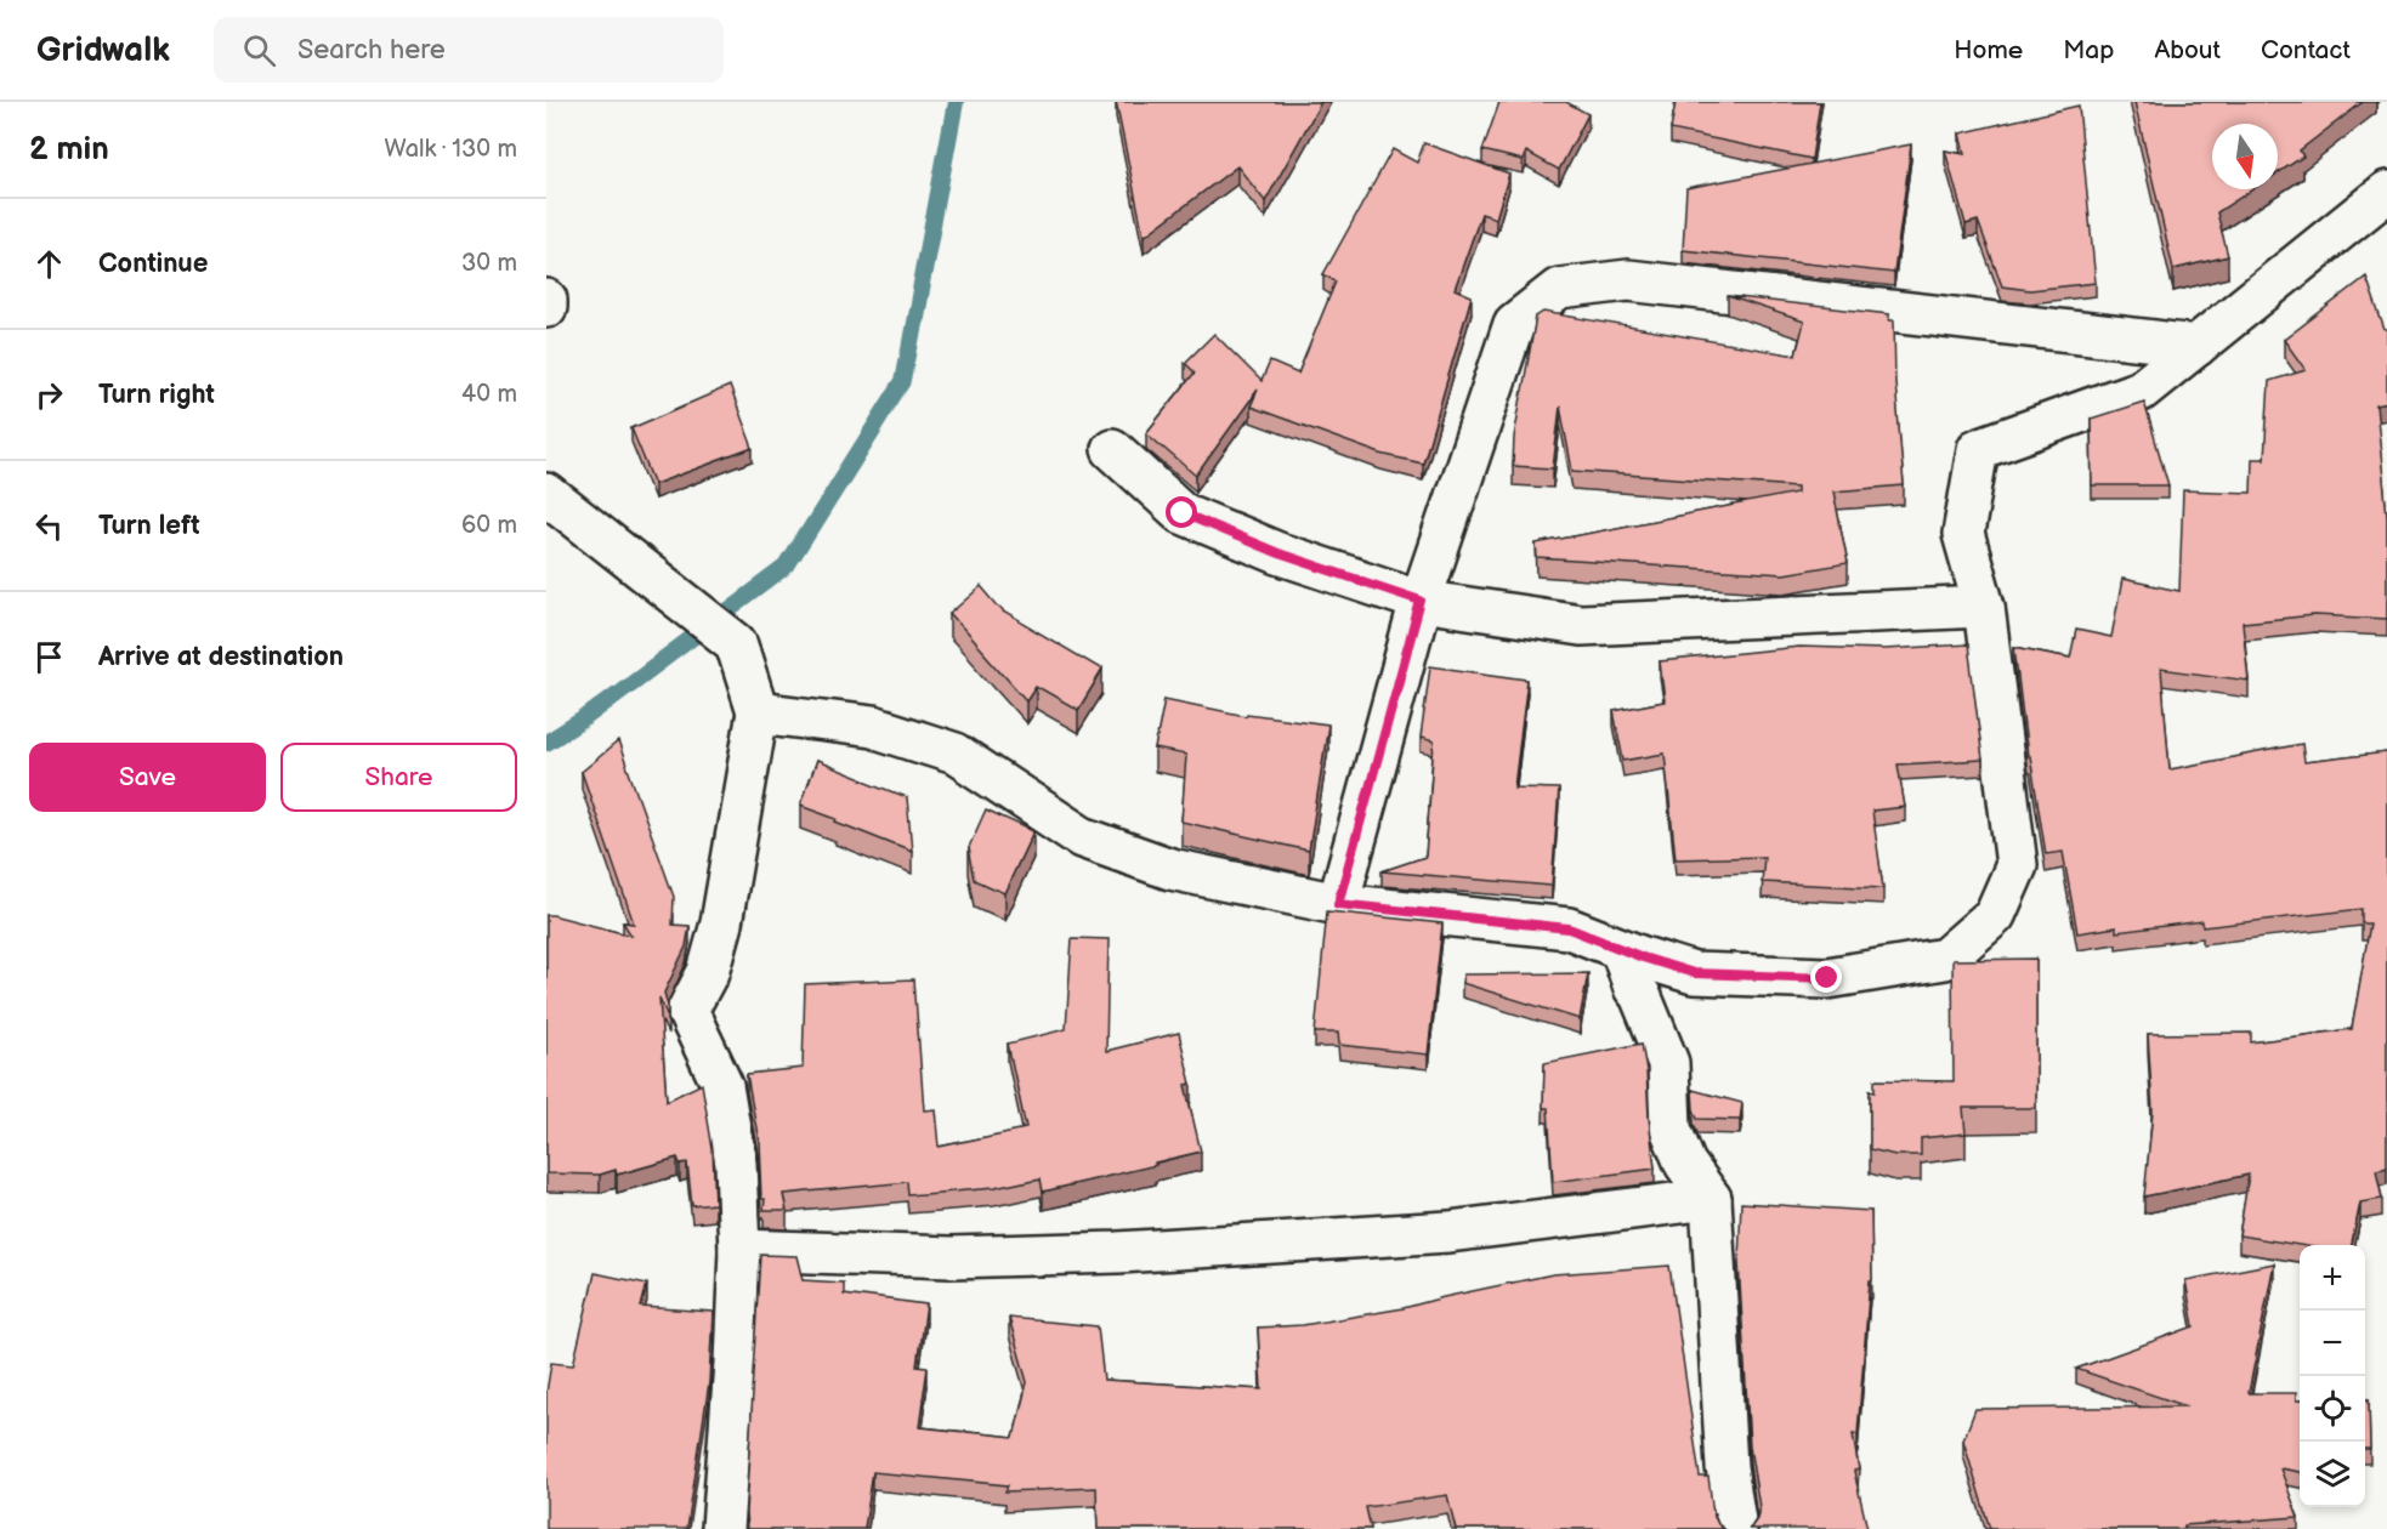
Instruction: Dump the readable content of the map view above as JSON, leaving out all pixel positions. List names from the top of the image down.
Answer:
{
  "north": "bottom",
  "page": {
    "header": "Gridwalk",
    "search": "Search here",
    "nav": [
      "Home",
      "Map",
      "About",
      "Contact"
    ],
    "heading": ["2 min", "Walk · 130 m"],
    "list": [
      ["Continue", "30 m"],
      ["Turn right", "40 m"],
      ["Turn left", "60 m"],
      "Arrive at destination"
    ],
    "buttons": ["Save", "Share"],
    "map_buttons": ["+", "−"]
  }
}
